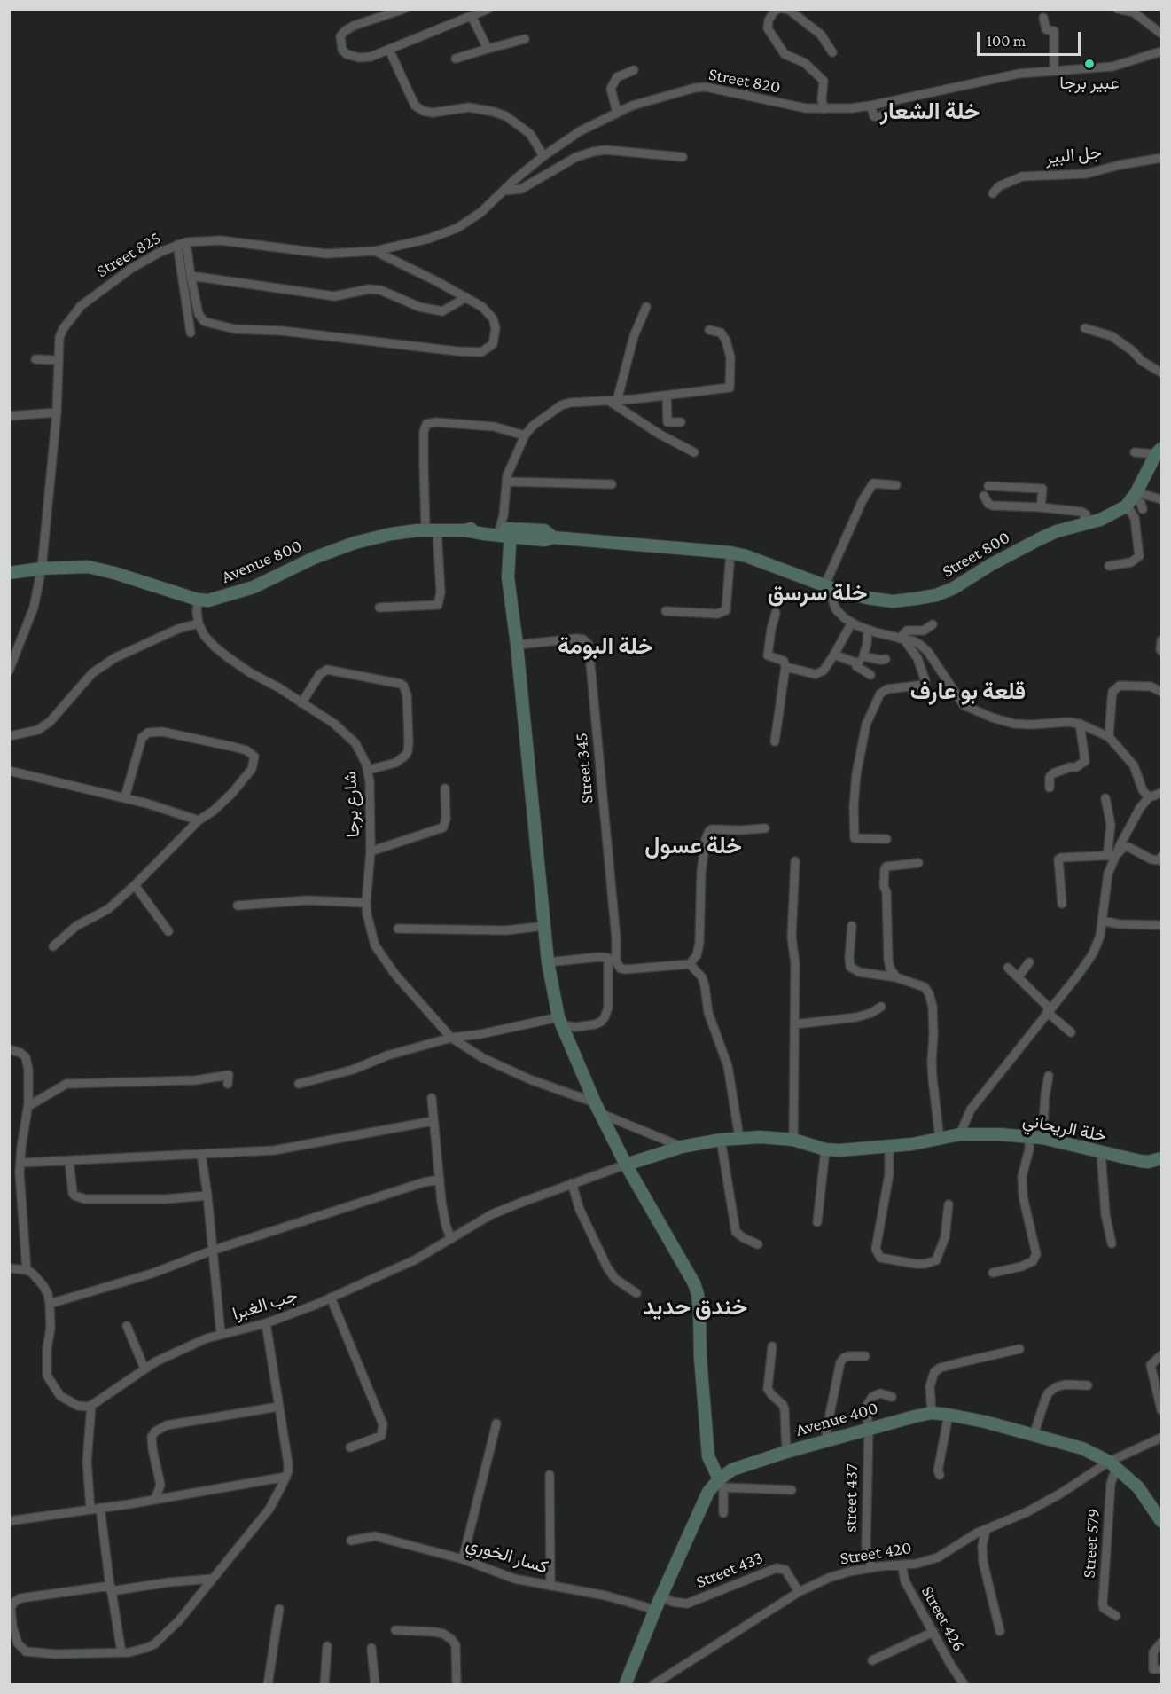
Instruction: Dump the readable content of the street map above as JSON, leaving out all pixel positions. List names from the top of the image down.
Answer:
{
  "streets": {
    "main road": [
      "Street 800",
      "Avenue 800",
      "خلة الريحاني",
      "Avenue 400"
    ],
    "street": [
      "Street 820",
      "جل البير",
      "Street 825",
      "Street 345",
      "شارع برجا",
      "جب الغبرا",
      "street 437",
      "Street 579",
      "Street 420",
      "كسار الخوري",
      "Street 433",
      "Street 426"
    ]
  },
  "crossings": [
    ["Street 820", "Street 825"],
    ["Street 825", "Avenue 800"],
    ["Street 800", "Avenue 800"],
    ["خلة الريحاني", "جب الغبرا"],
    ["Avenue 400", "street 437"],
    ["Avenue 400", "Street 579"],
    ["Avenue 400", "Street 420"],
    ["Avenue 400", "كسار الخوري"],
    ["Avenue 400", "Street 433"],
    ["street 437", "Street 420"],
    ["Street 579", "Street 420"],
    ["Street 420", "Street 433"],
    ["Street 420", "Street 426"]
  ],
  "districts": [
    "خلة الشعار",
    "خلة سرسق",
    "خلة البومة",
    "قلعة بو عارف",
    "خلة عسول",
    "خندق حديد"
  ],
  "places": ["عبير برجا"],
  "scale_bar": "100 m"
}
